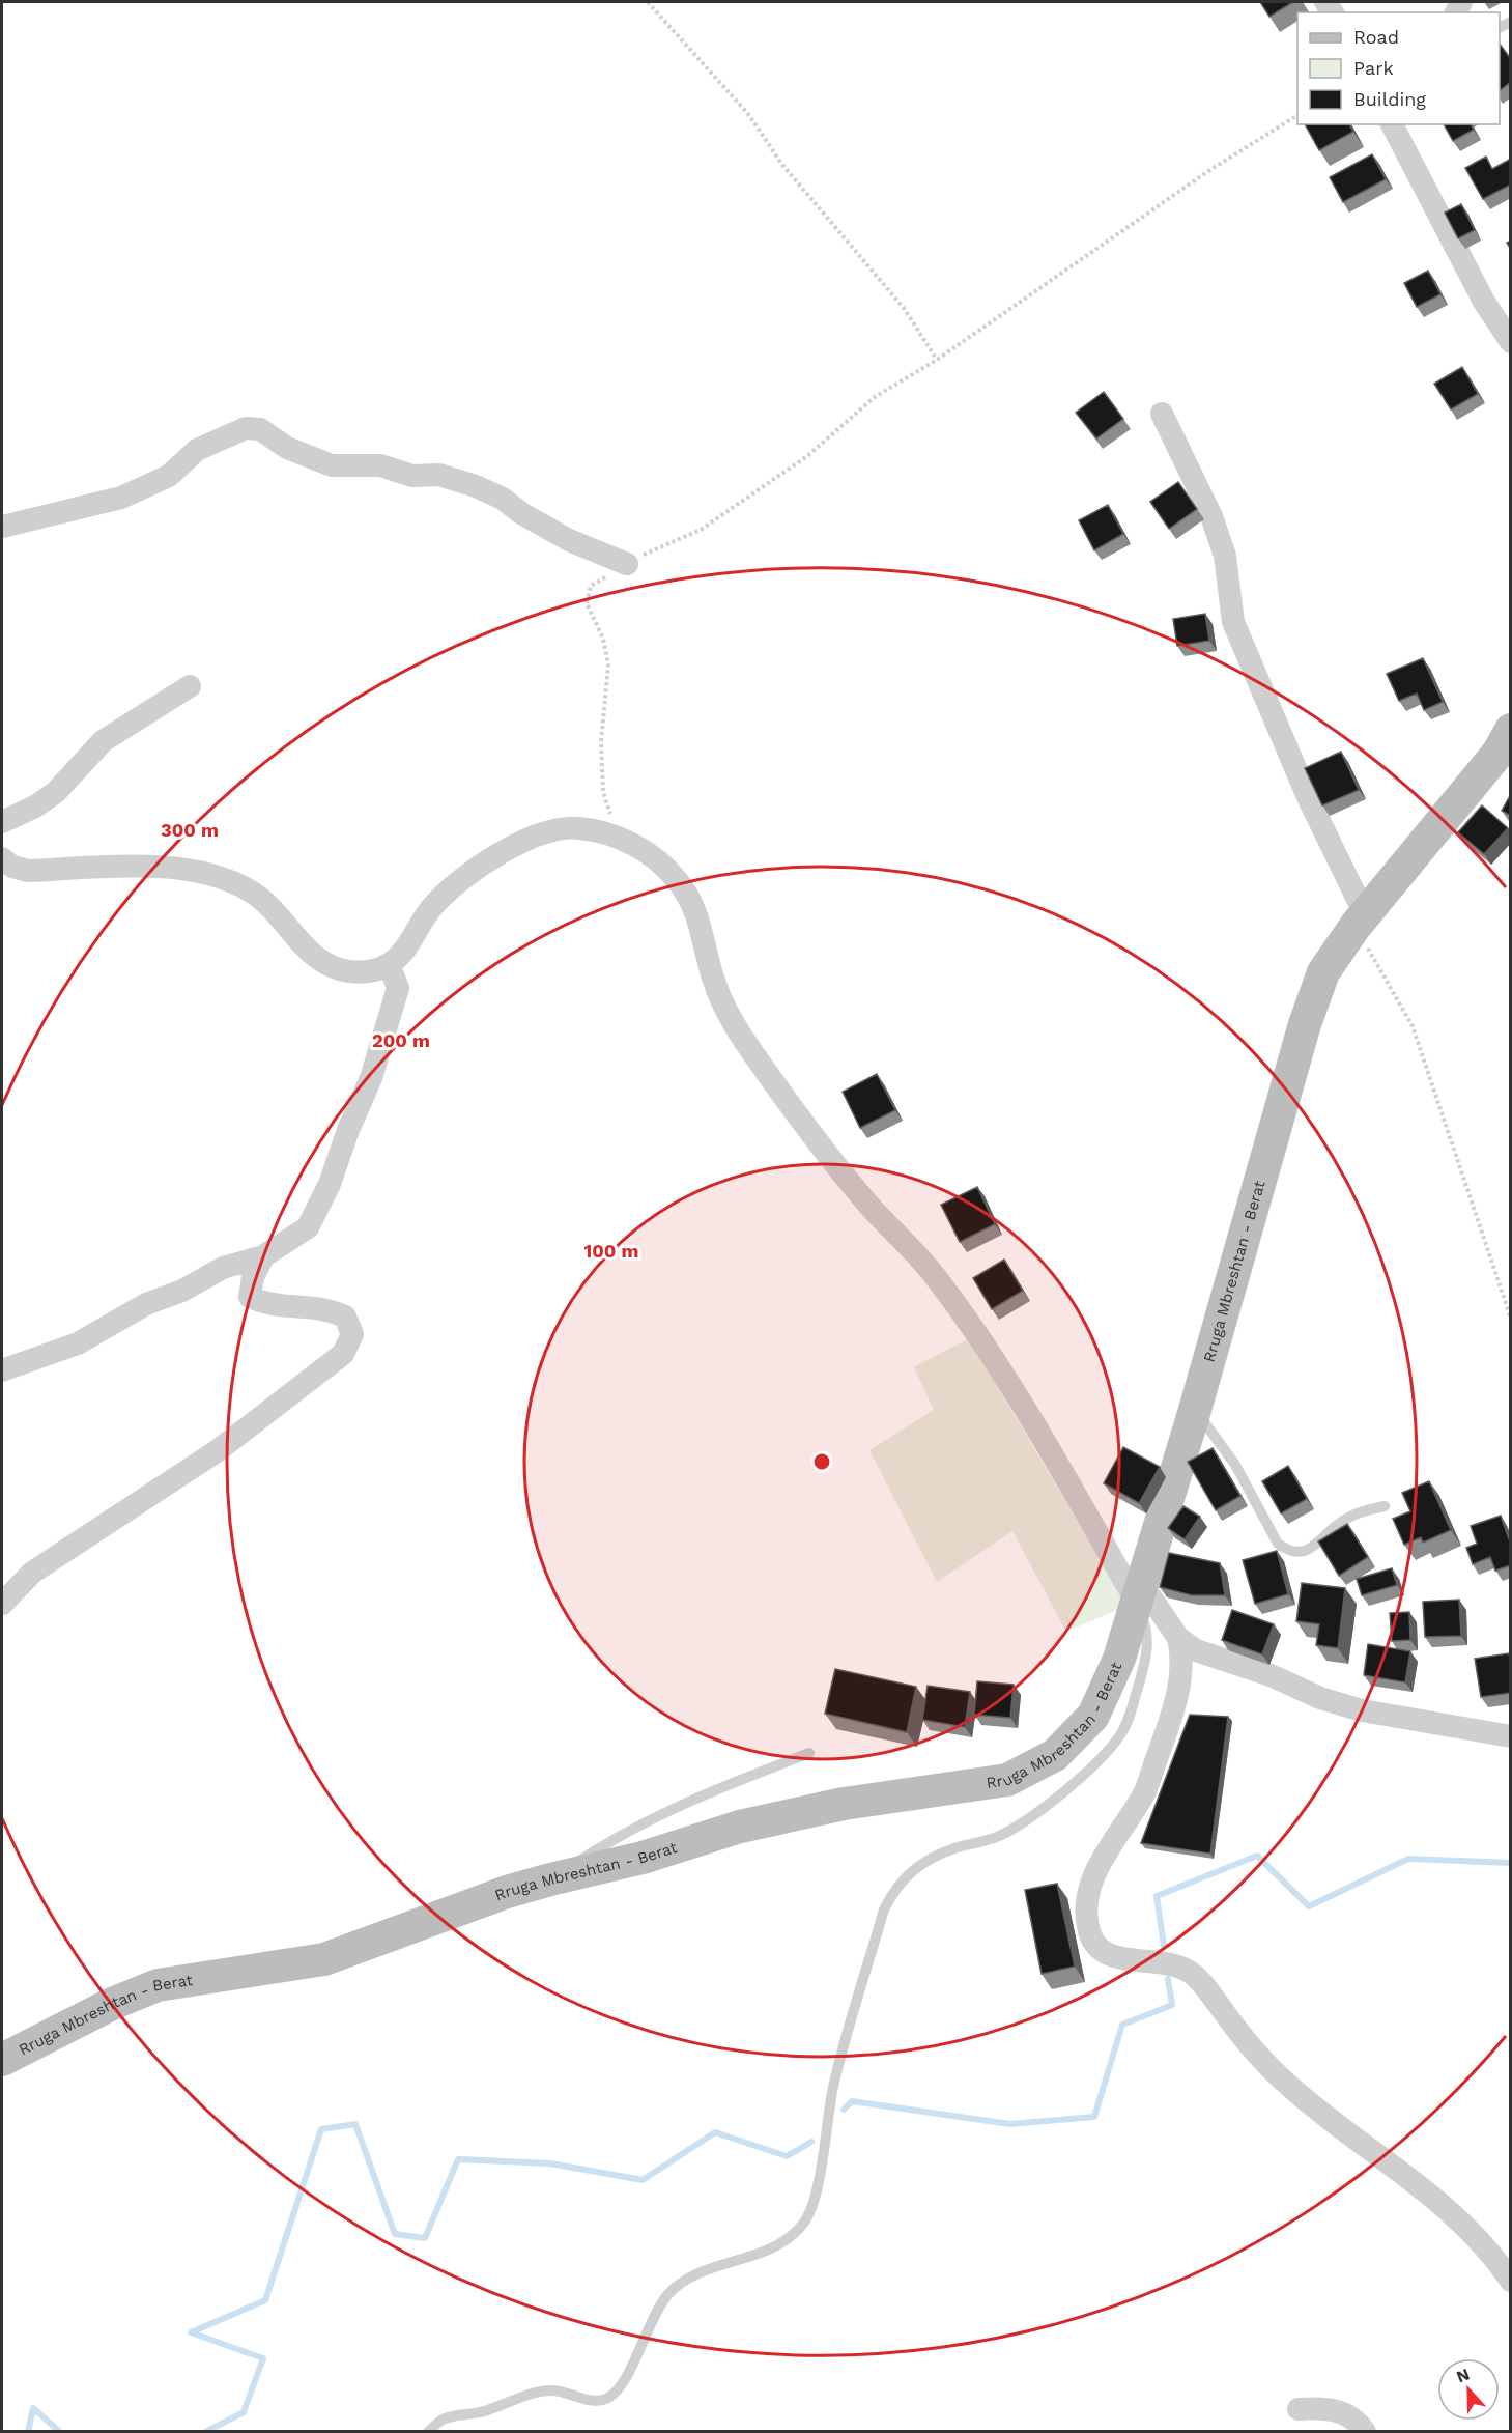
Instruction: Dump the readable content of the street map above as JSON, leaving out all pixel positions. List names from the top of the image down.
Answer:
{
  "streets": {
    "street": ["Rruga Mbreshtan - Berat"]
  },
  "legend": ["Road", "Park", "Building"],
  "north": "top",
  "rings": ["300 m", "200 m", "100 m"]
}
